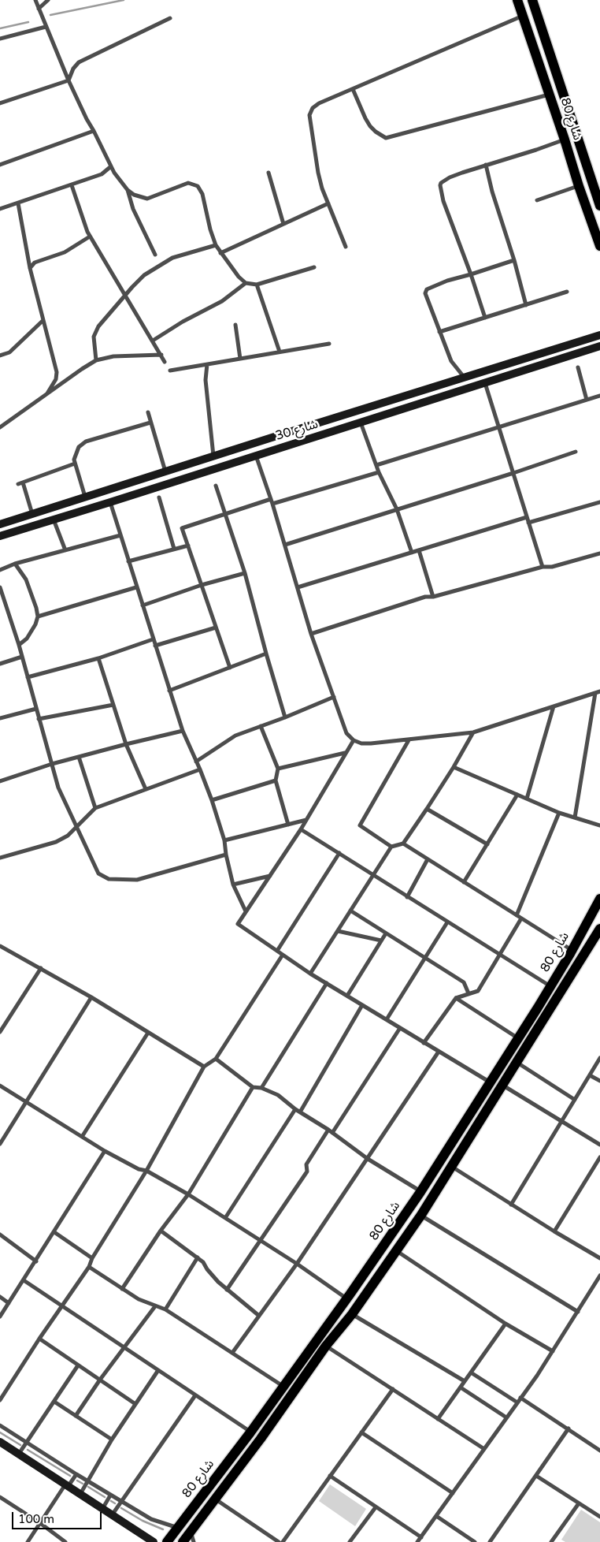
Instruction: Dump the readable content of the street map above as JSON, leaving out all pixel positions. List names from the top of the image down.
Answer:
{
  "streets": {
    "main road": ["شارع 80"],
    "street": ["شارع 30"]
  },
  "scale_bar": "100 m"
}
